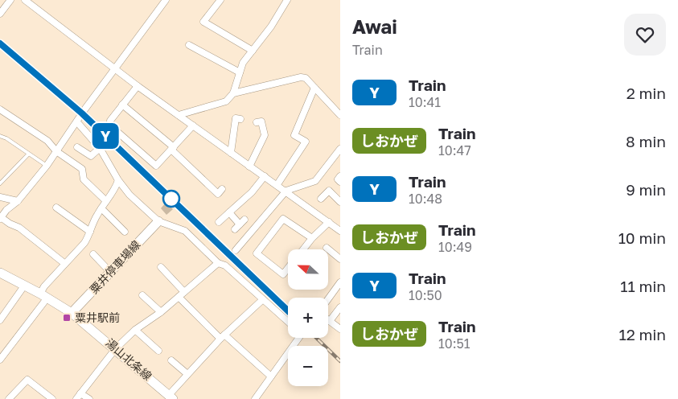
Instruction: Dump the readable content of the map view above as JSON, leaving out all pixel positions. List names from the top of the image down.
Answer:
{
  "streets": {
    "main road": ["粟井停車場線", "湯山北条線"]
  },
  "crossings": [
    ["粟井停車場線", "湯山北条線"]
  ],
  "places": {
    "transit": ["粟井駅前"]
  },
  "north": "left",
  "page": {
    "on_map": "Y",
    "heading": ["Awai", "Train"],
    "list": [
      {
        "mark": "Y",
        "name": "Train",
        "note": "10:41",
        "value": "2 min"
      },
      {
        "mark": "しおかぜ",
        "name": "Train",
        "note": "10:47",
        "value": "8 min"
      },
      {
        "mark": "Y",
        "name": "Train",
        "note": "10:48",
        "value": "9 min"
      },
      {
        "mark": "しおかぜ",
        "name": "Train",
        "note": "10:49",
        "value": "10 min"
      },
      {
        "mark": "Y",
        "name": "Train",
        "note": "10:50",
        "value": "11 min"
      },
      {
        "mark": "しおかぜ",
        "name": "Train",
        "note": "10:51",
        "value": "12 min"
      }
    ],
    "map_buttons": ["+", "−"]
  }
}
